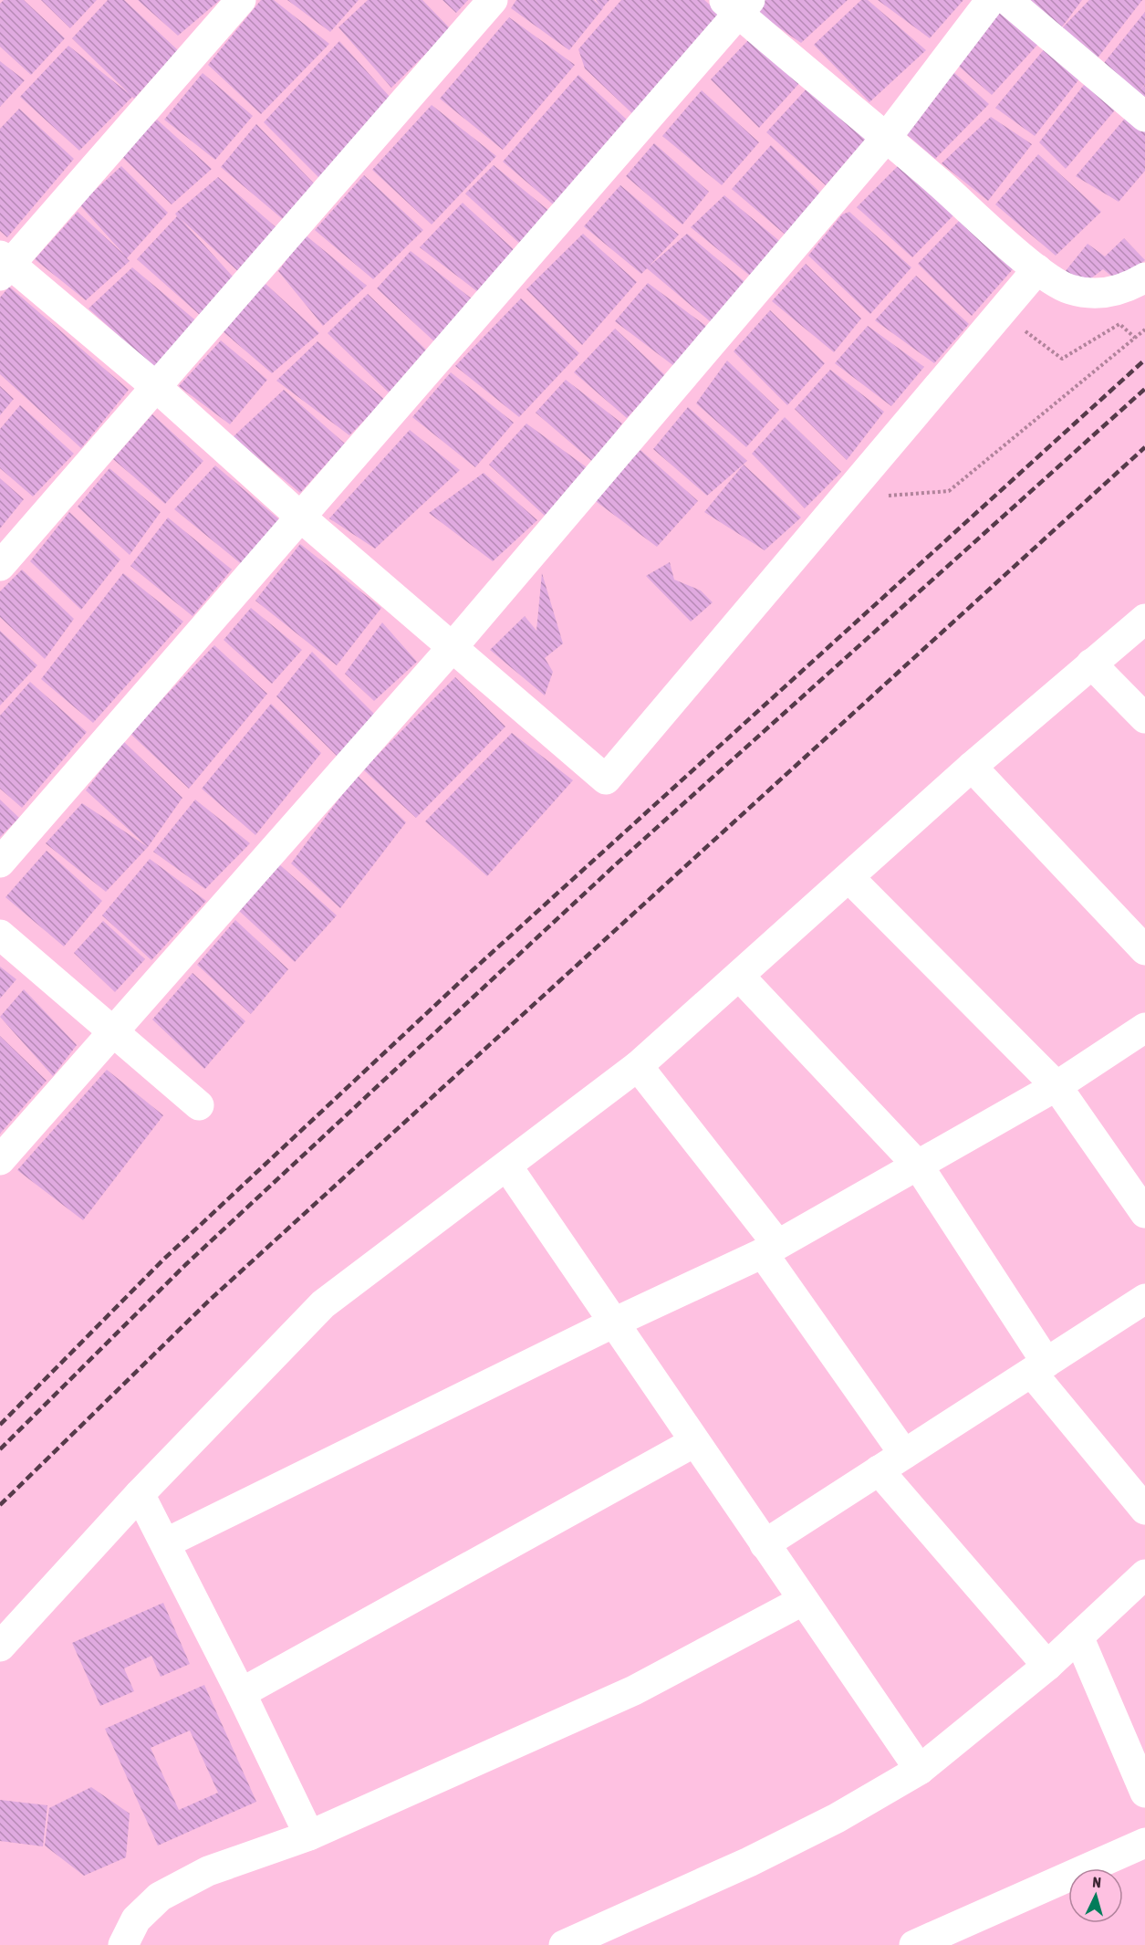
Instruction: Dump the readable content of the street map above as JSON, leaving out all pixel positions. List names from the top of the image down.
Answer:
{
  "north": "top"
}
